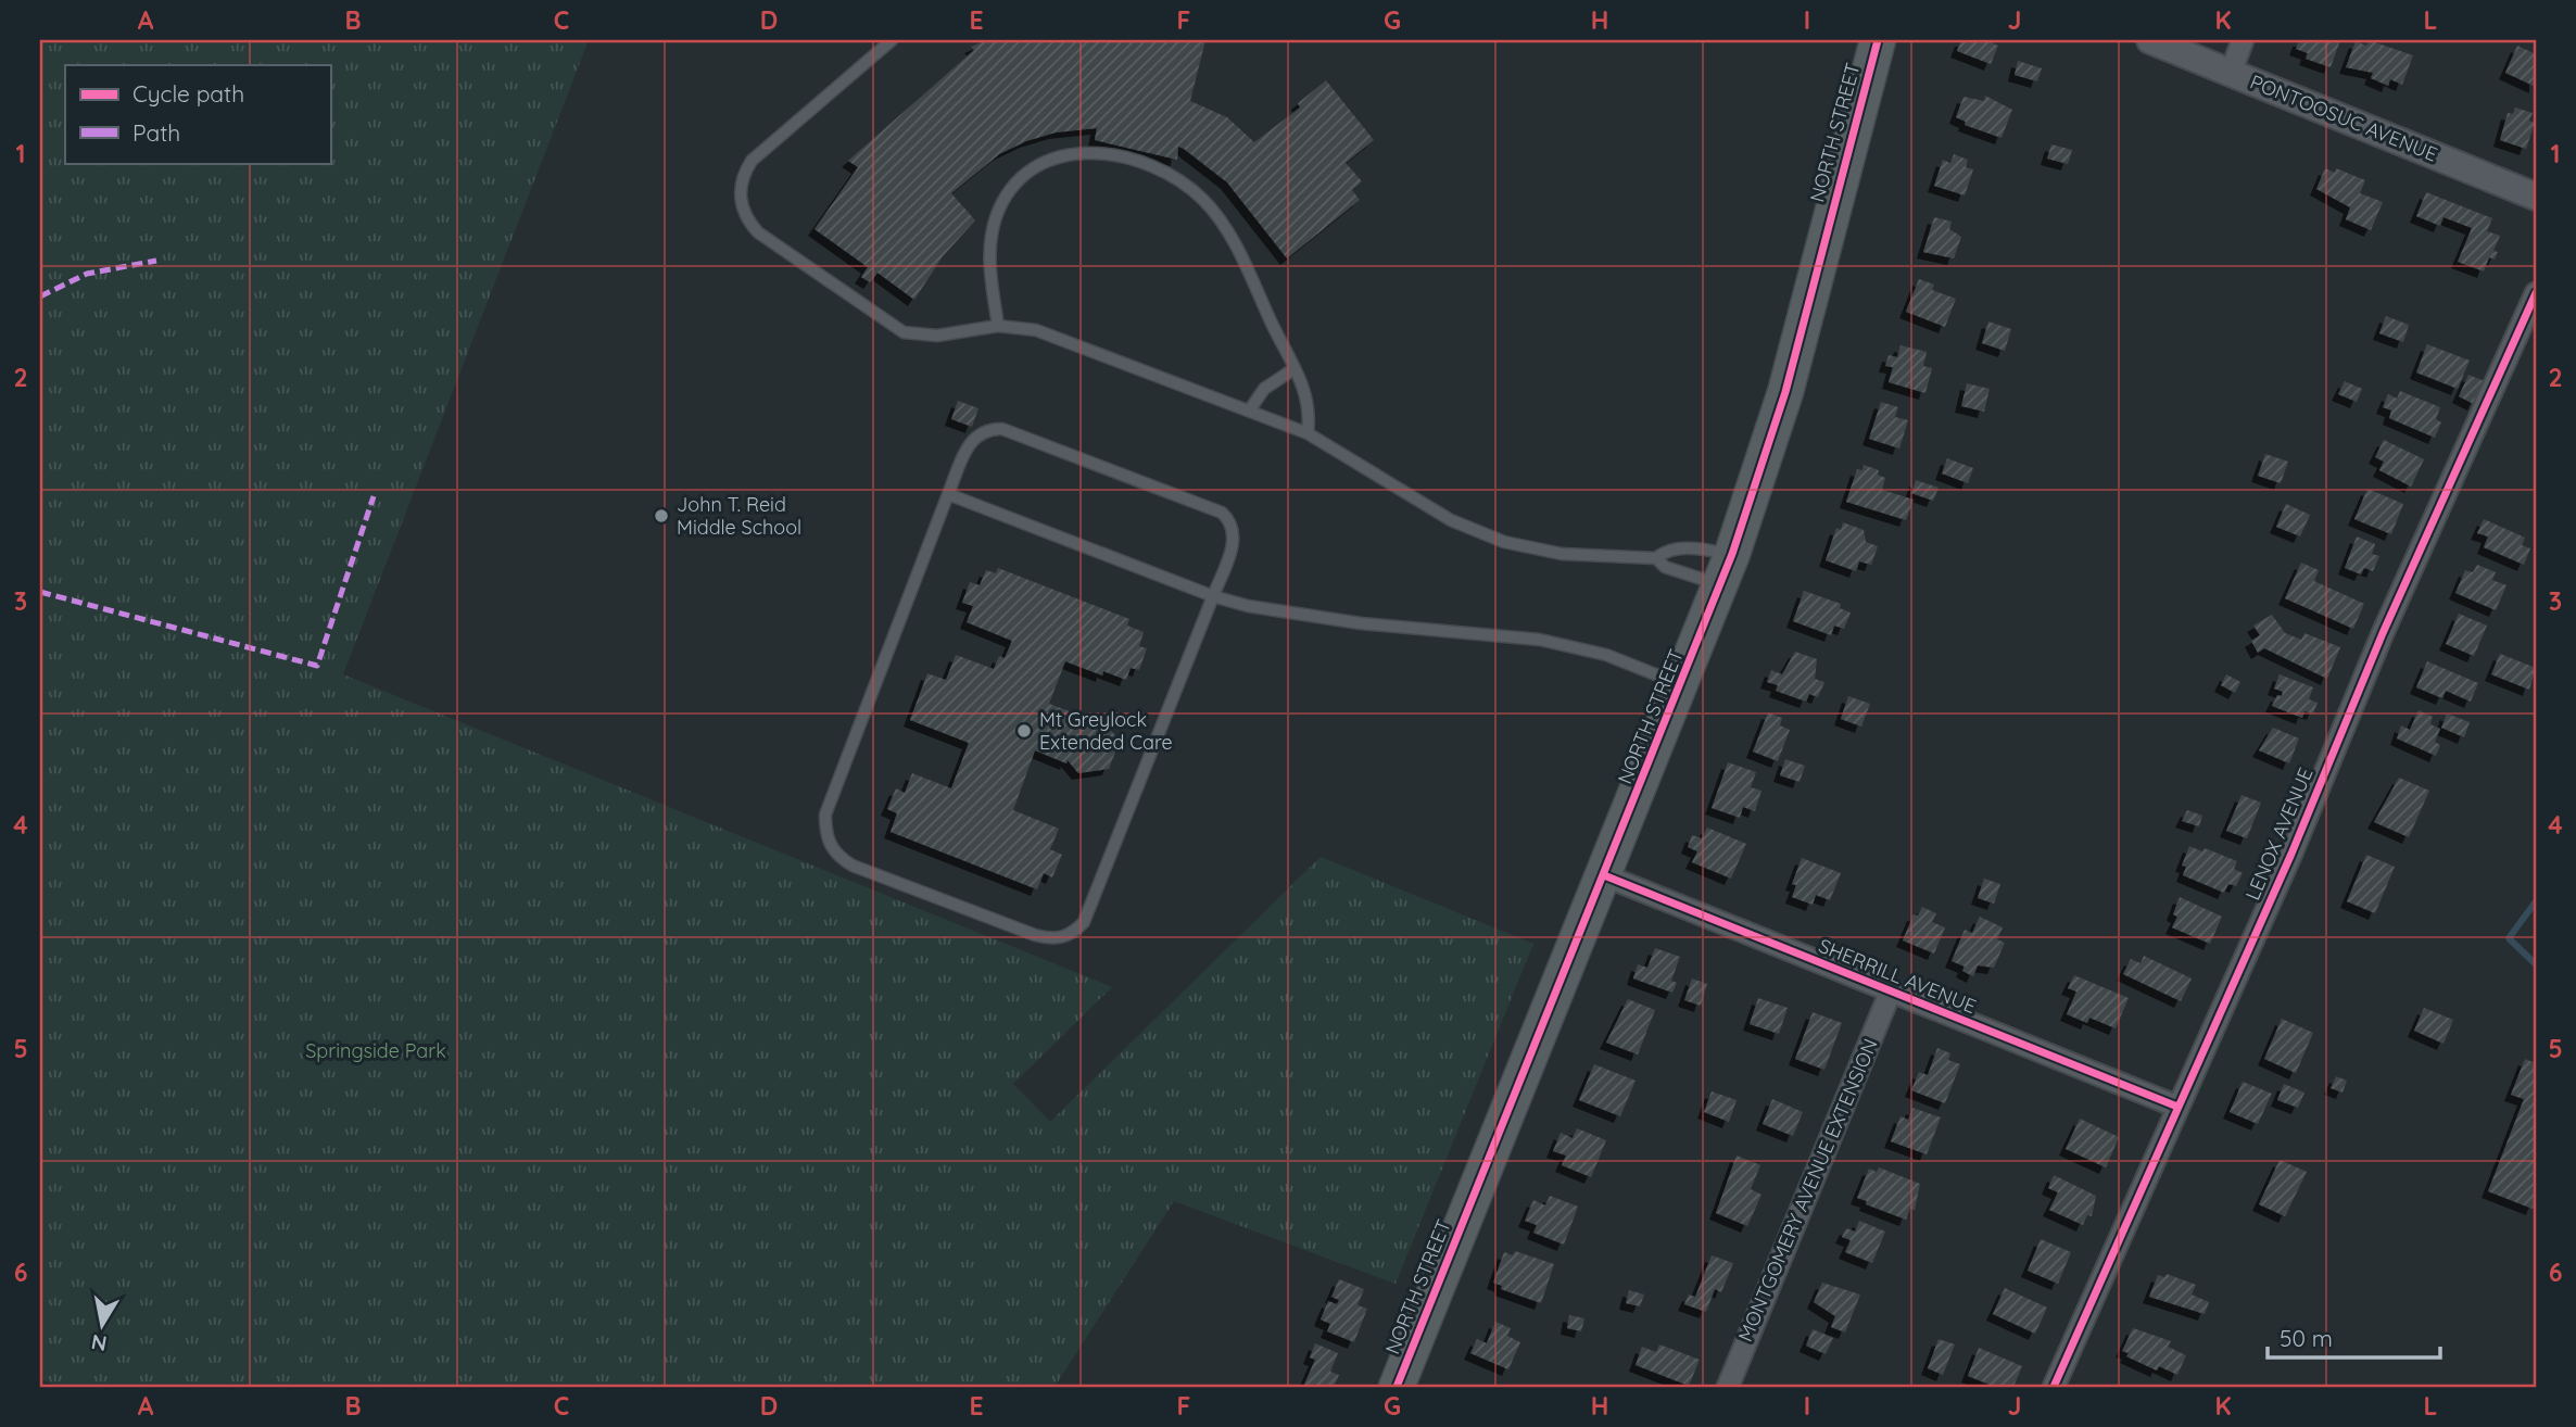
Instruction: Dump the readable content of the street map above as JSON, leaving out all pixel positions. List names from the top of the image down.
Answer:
{
  "streets": {
    "main road": ["NORTH STREET"],
    "street": [
      "PONTOOSUC AVENUE",
      "LENOX AVENUE",
      "SHERRILL AVENUE",
      "MONTGOMERY AVENUE EXTENSION"
    ]
  },
  "crossings": [
    ["NORTH STREET", "SHERRILL AVENUE"],
    ["LENOX AVENUE", "SHERRILL AVENUE"],
    ["SHERRILL AVENUE", "MONTGOMERY AVENUE EXTENSION"]
  ],
  "parks": ["Springside Park"],
  "places": ["John T. Reid Middle School", "Mt Greylock Extended Care"],
  "legend": ["Cycle path", "Path"],
  "scale_bar": "50 m",
  "north": "bottom",
  "grid": {
    "columns": [
      "A",
      "B",
      "C",
      "D",
      "E",
      "F",
      "G",
      "H",
      "I",
      "J",
      "K",
      "L"
    ],
    "rows": [
      "1",
      "2",
      "3",
      "4",
      "5",
      "6"
    ]
  }
}
